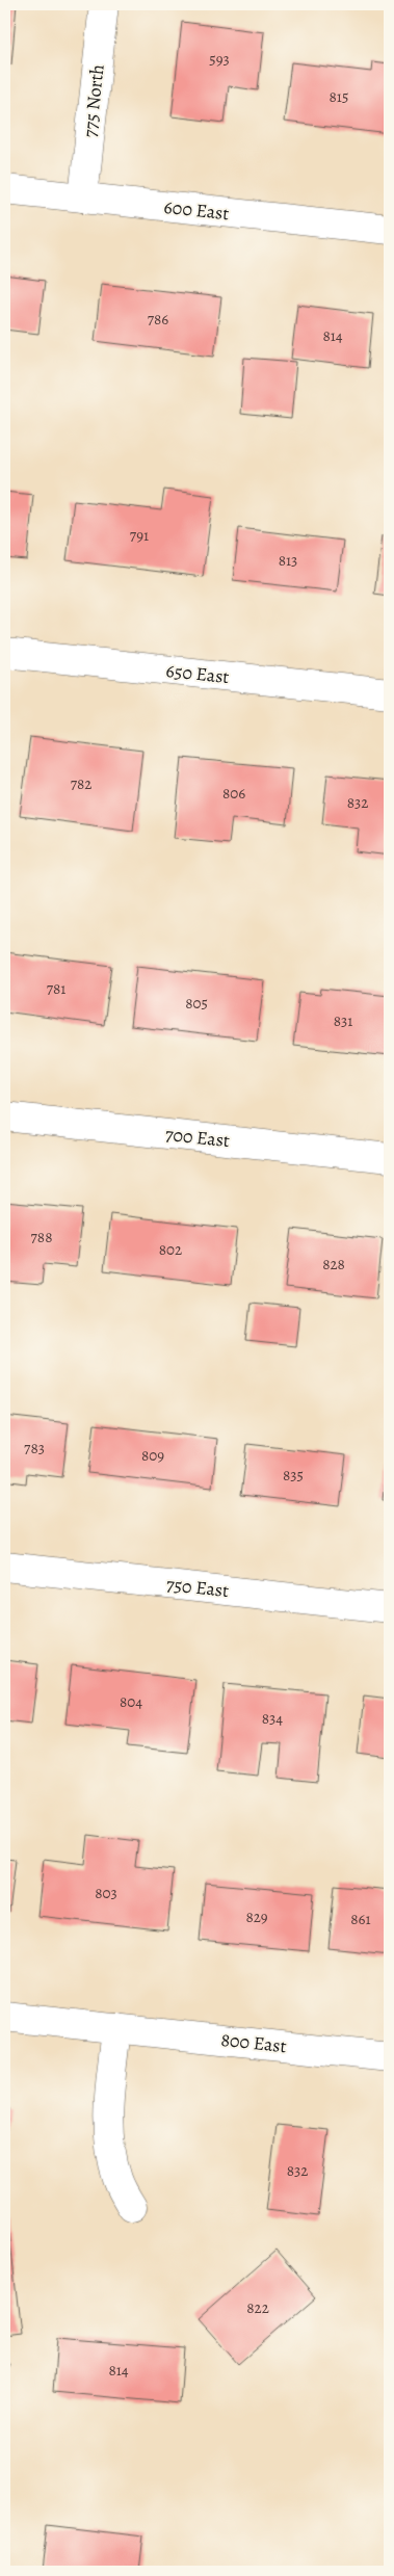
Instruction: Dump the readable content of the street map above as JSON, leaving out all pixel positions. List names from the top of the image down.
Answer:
{
  "streets": {
    "street": [
      "775 North",
      "600 East",
      "650 East",
      "700 East",
      "750 East",
      "800 East"
    ]
  },
  "crossings": [
    ["775 North", "600 East"]
  ],
  "house_numbers": [
    "593",
    "815",
    "786",
    "814",
    "791",
    "813",
    "782",
    "806",
    "832",
    "781",
    "805",
    "831",
    "788",
    "802",
    "828",
    "783",
    "809",
    "835",
    "804",
    "834",
    "803",
    "829",
    "861",
    "832",
    "822",
    "814"
  ]
}
